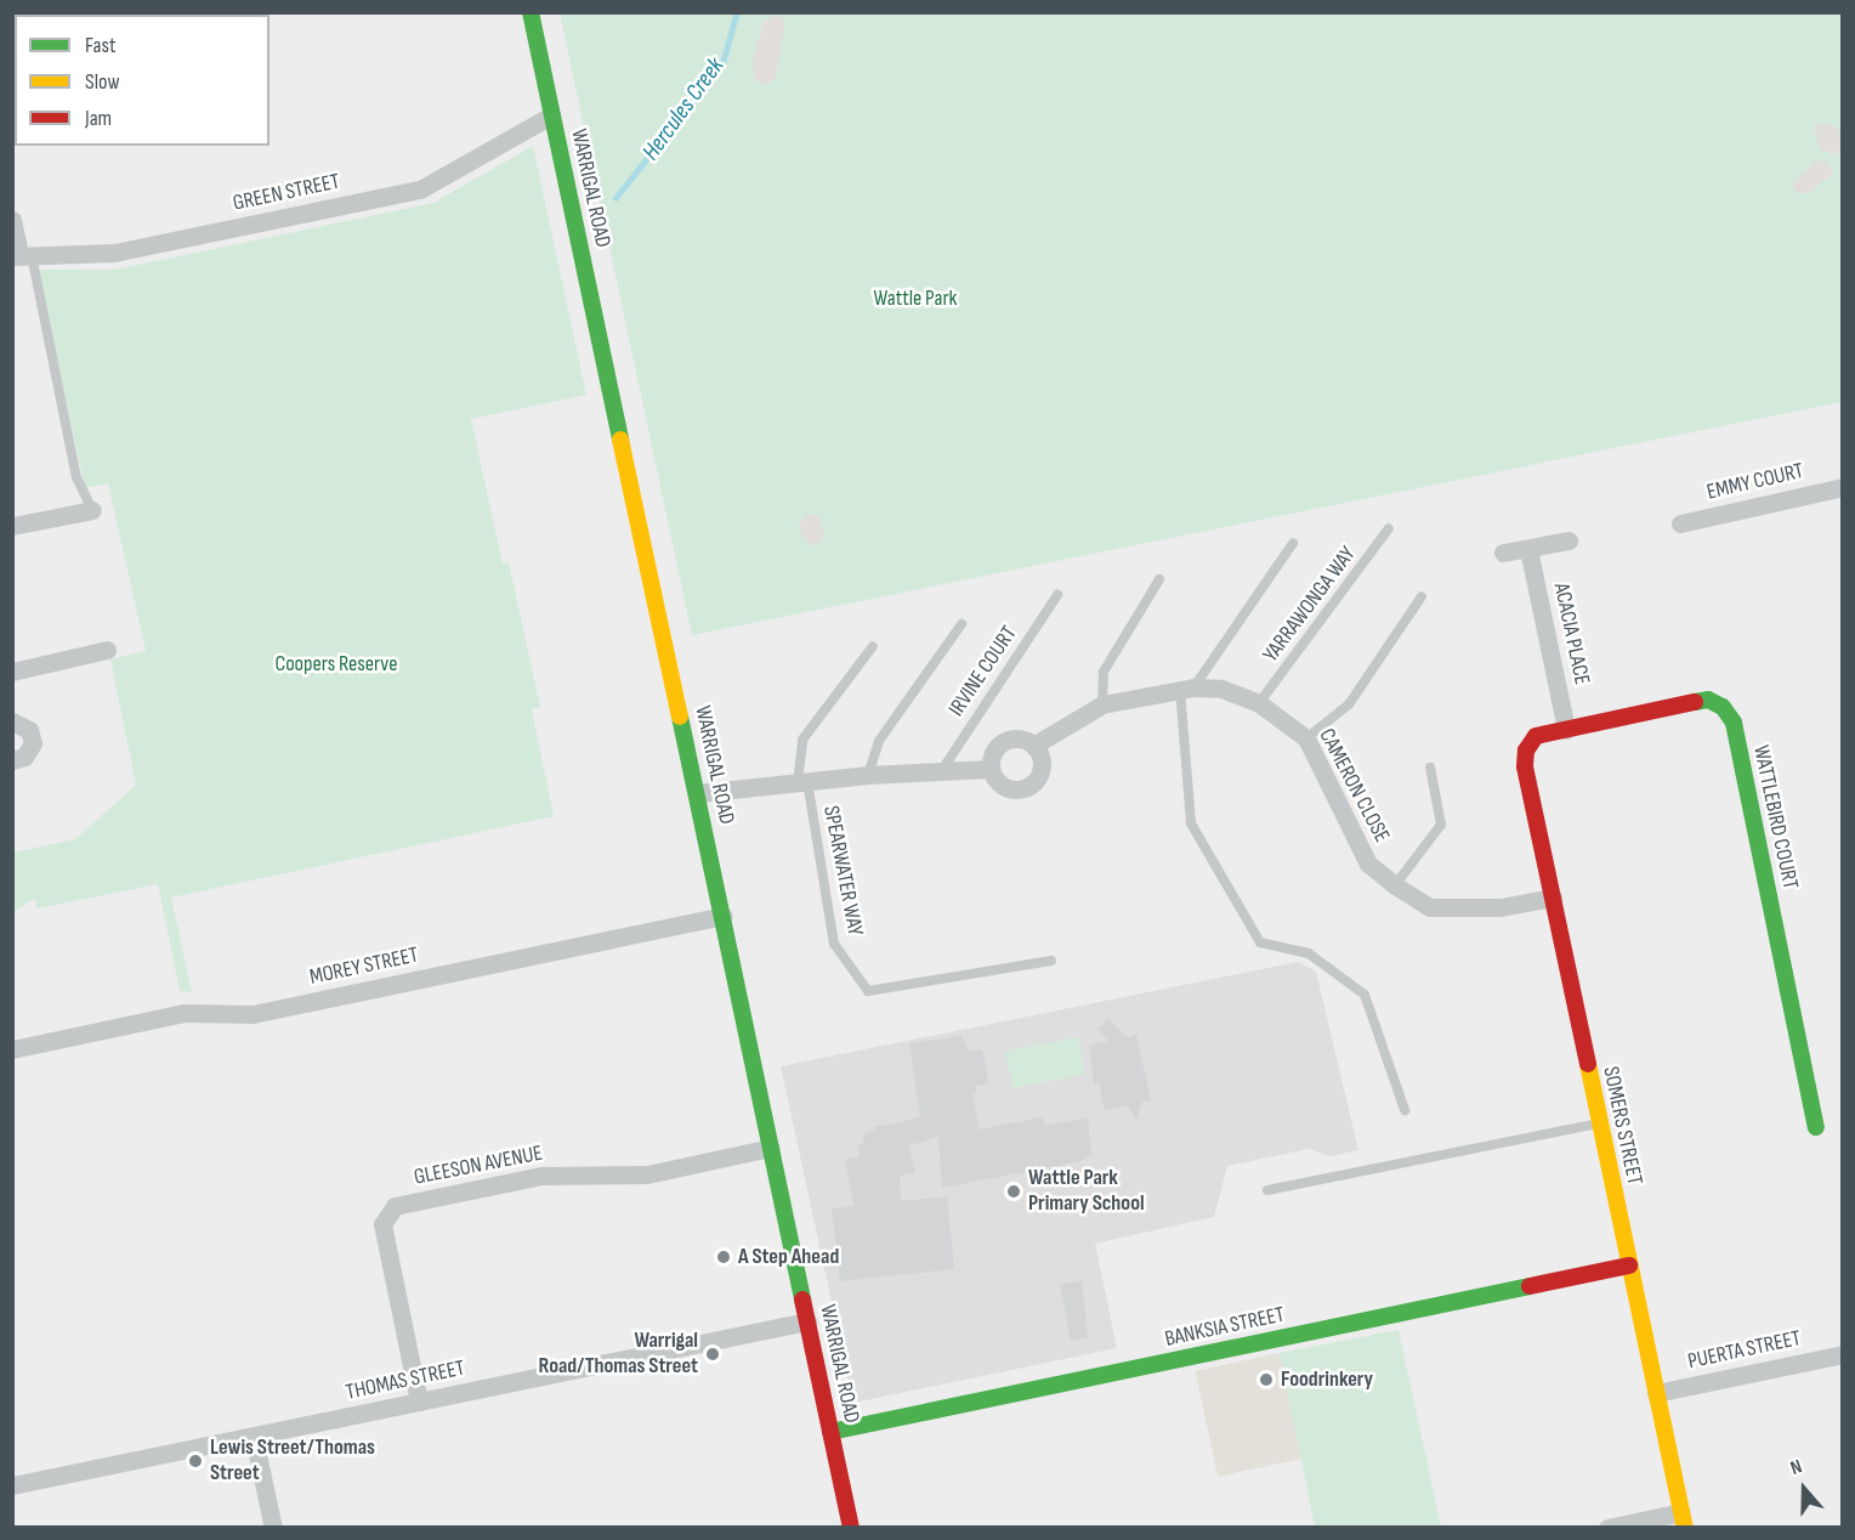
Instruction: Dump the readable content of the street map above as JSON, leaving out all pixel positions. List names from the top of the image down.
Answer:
{
  "streets": {
    "street": [
      "WARRIGAL ROAD",
      "GREEN STREET",
      "EMMY COURT",
      "ACACIA PLACE",
      "CAMERON CLOSE",
      "WATTLEBIRD COURT",
      "MOREY STREET",
      "SOMERS STREET",
      "GLEESON AVENUE",
      "BANKSIA STREET",
      "PUERTA STREET",
      "THOMAS STREET"
    ],
    "lane": ["YARRAWONGA WAY", "IRVINE COURT", "SPEARWATER WAY"]
  },
  "crossings": [
    ["WARRIGAL ROAD", "GREEN STREET"],
    ["WARRIGAL ROAD", "MOREY STREET"],
    ["WARRIGAL ROAD", "GLEESON AVENUE"],
    ["WARRIGAL ROAD", "BANKSIA STREET"],
    ["WARRIGAL ROAD", "THOMAS STREET"],
    ["YARRAWONGA WAY", "CAMERON CLOSE"],
    ["ACACIA PLACE", "WATTLEBIRD COURT"],
    ["CAMERON CLOSE", "SOMERS STREET"],
    ["WATTLEBIRD COURT", "SOMERS STREET"],
    ["SOMERS STREET", "BANKSIA STREET"],
    ["SOMERS STREET", "PUERTA STREET"],
    ["GLEESON AVENUE", "THOMAS STREET"]
  ],
  "water": ["Hercules Creek"],
  "parks": ["Wattle Park", "Coopers Reserve"],
  "places": [
    "Wattle Park Primary School",
    "A Step Ahead",
    "Warrigal Road/Thomas Street",
    "Foodrinkery",
    "Lewis Street/Thomas Street"
  ],
  "legend": ["Fast", "Slow", "Jam"],
  "north": "top"
}
